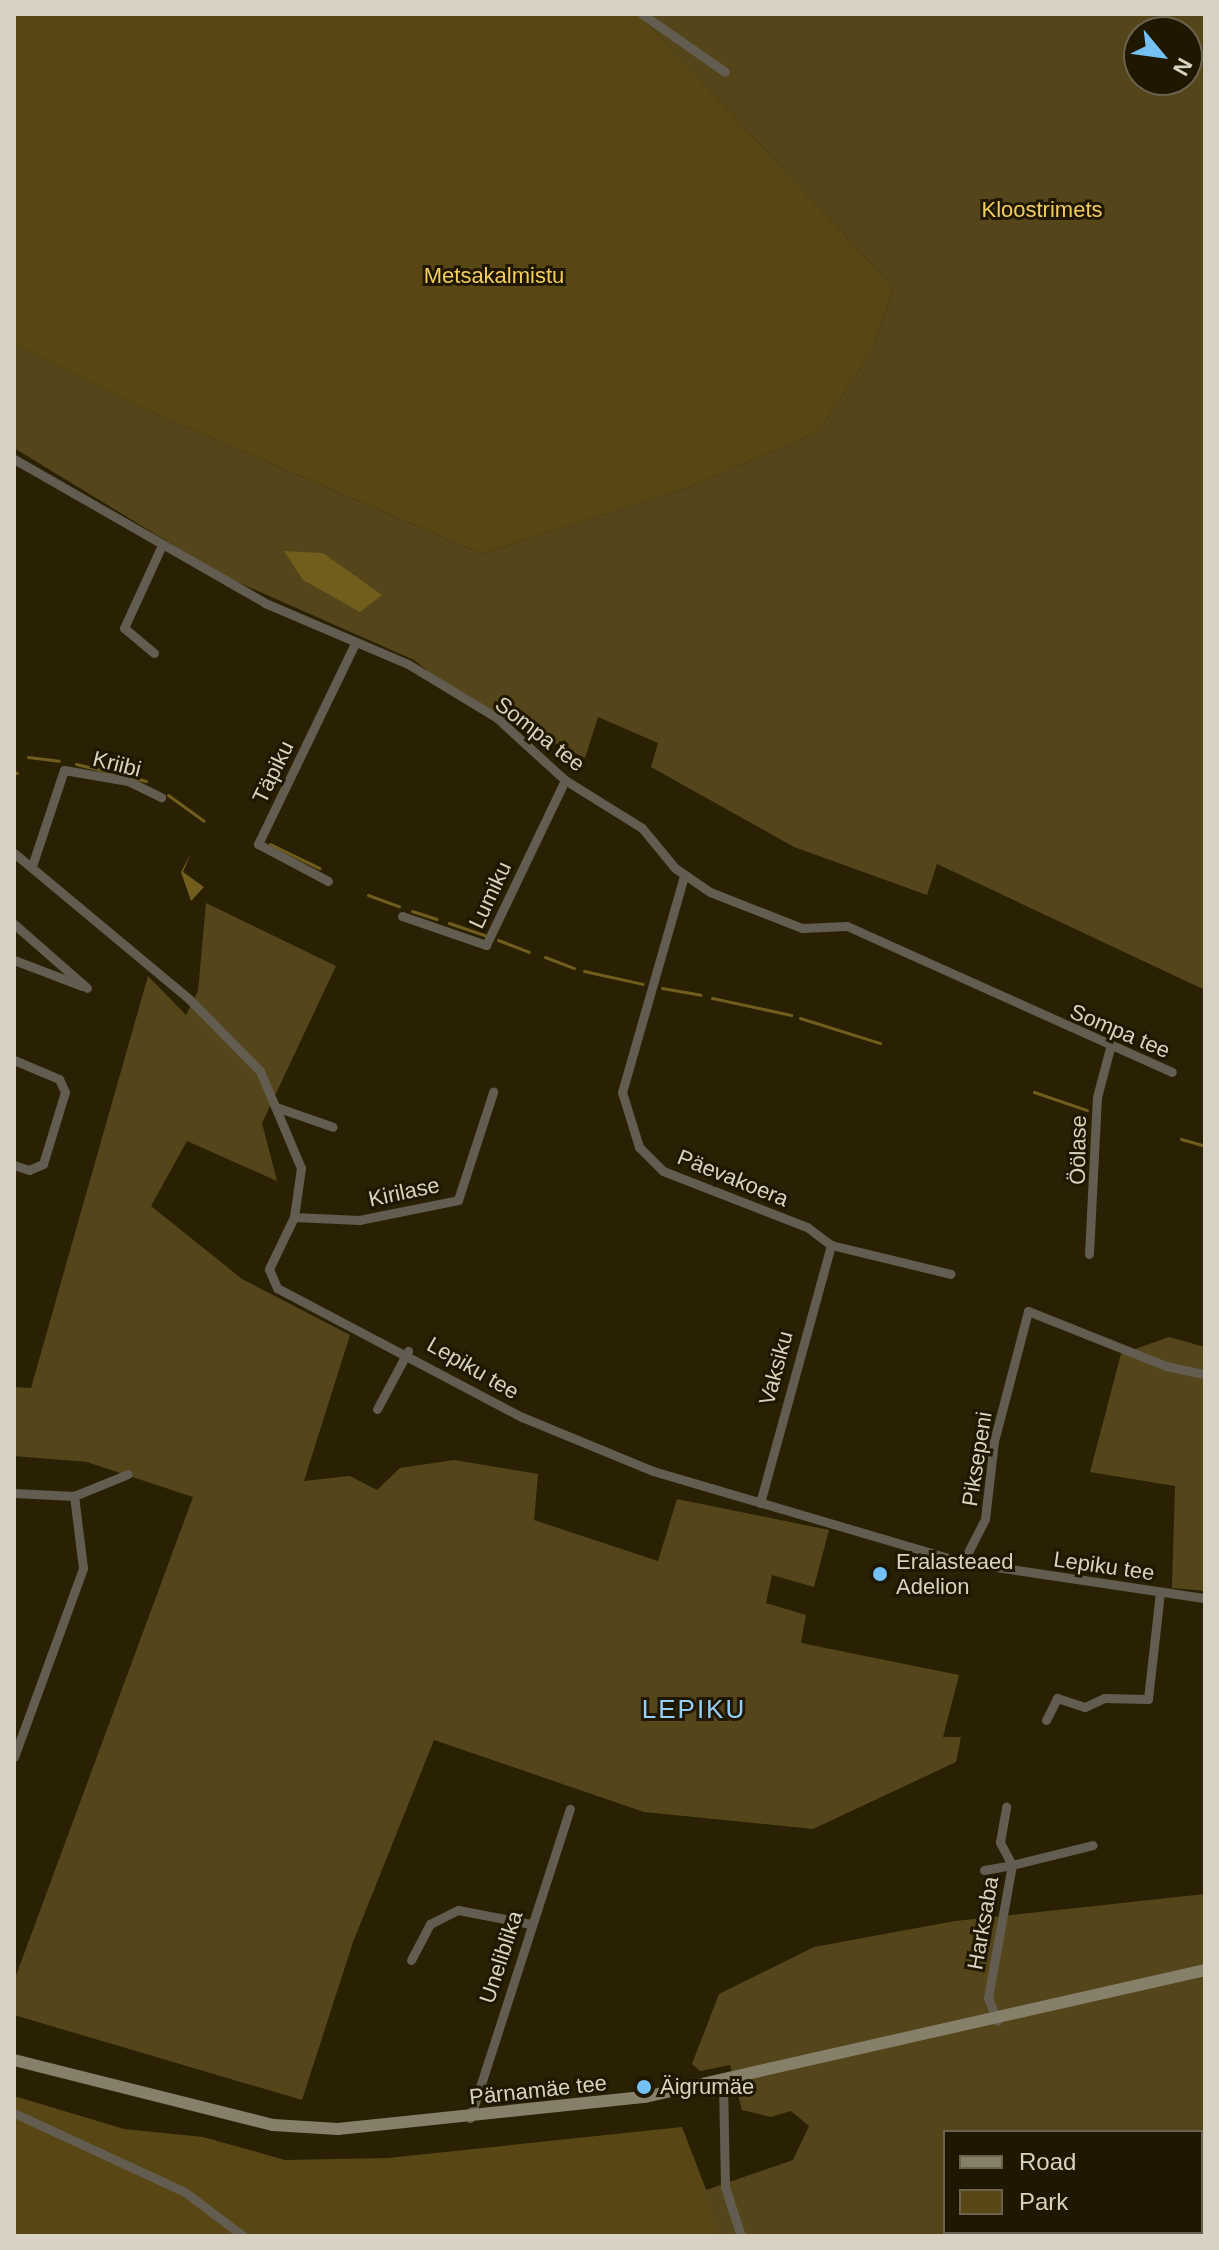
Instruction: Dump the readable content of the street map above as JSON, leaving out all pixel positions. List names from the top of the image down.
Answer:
{
  "streets": {
    "main road": ["Pärnamäe tee"],
    "street": [
      "Sompa tee",
      "Kriibi",
      "Täpiku",
      "Lumiku",
      "Öölase",
      "Päevakoera",
      "Kirilase",
      "Lepiku tee",
      "Vaksiku",
      "Piksepeni",
      "Harksaba",
      "Uneliblika"
    ]
  },
  "crossings": [
    ["Sompa tee", "Täpiku"],
    ["Sompa tee", "Lumiku"],
    ["Sompa tee", "Öölase"],
    ["Sompa tee", "Päevakoera"],
    ["Kriibi", "Lepiku tee"],
    ["Päevakoera", "Vaksiku"],
    ["Kirilase", "Lepiku tee"],
    ["Lepiku tee", "Vaksiku"],
    ["Lepiku tee", "Piksepeni"],
    ["Harksaba", "Pärnamäe tee"],
    ["Uneliblika", "Pärnamäe tee"]
  ],
  "districts": ["LEPIKU"],
  "parks": ["Kloostrimets", "Metsakalmistu"],
  "places": ["Eralasteaed Adelion", "Äigrumäe"],
  "legend": ["Road", "Park"],
  "north": "bottom right"
}
